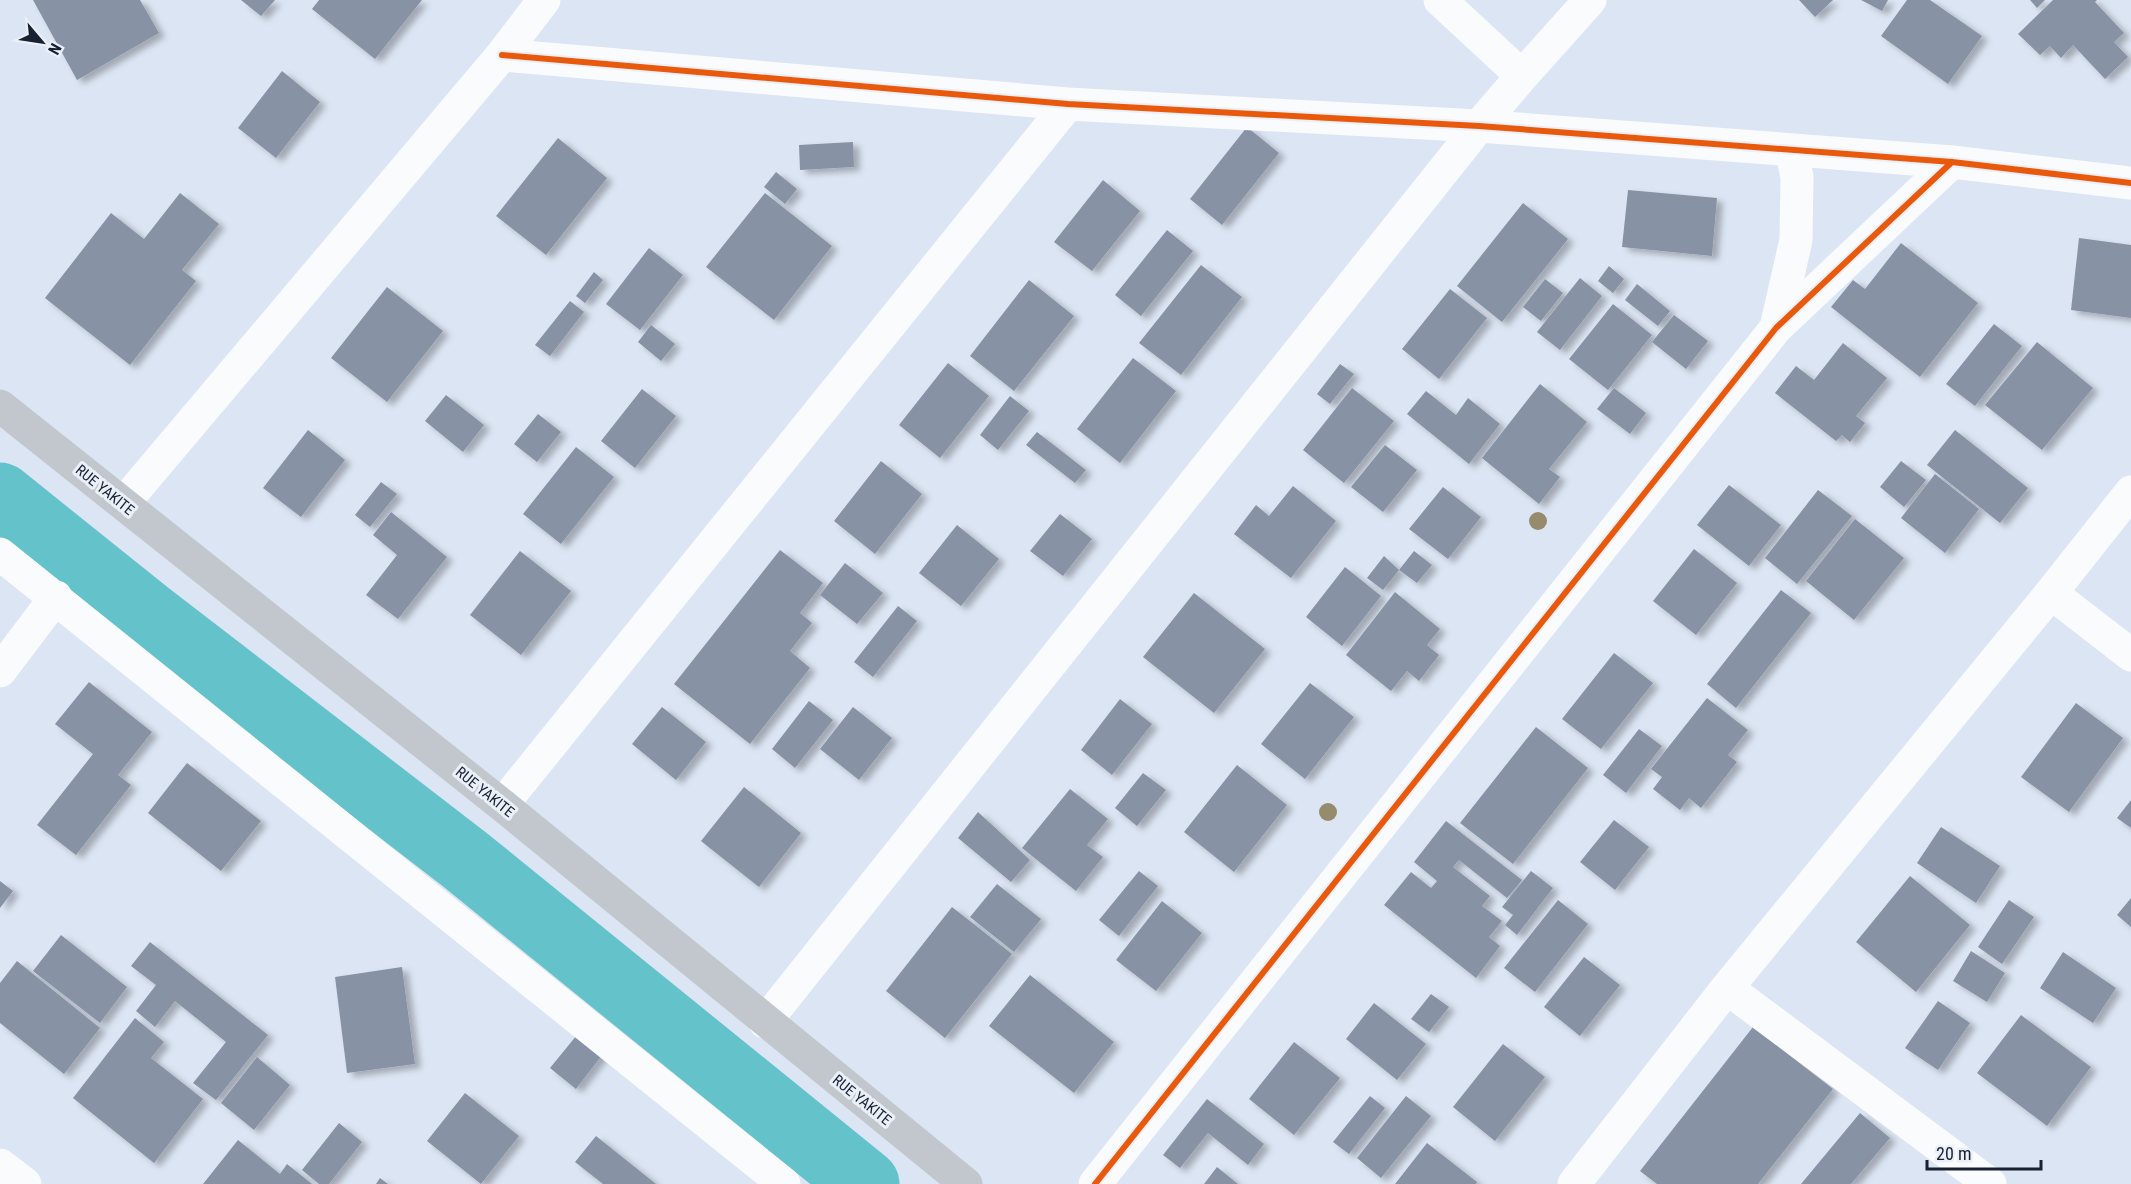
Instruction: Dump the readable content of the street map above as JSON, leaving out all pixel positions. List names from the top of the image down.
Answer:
{
  "streets": {
    "main road": ["RUE YAKITE"]
  },
  "scale_bar": "20 m",
  "north": "bottom right"
}
